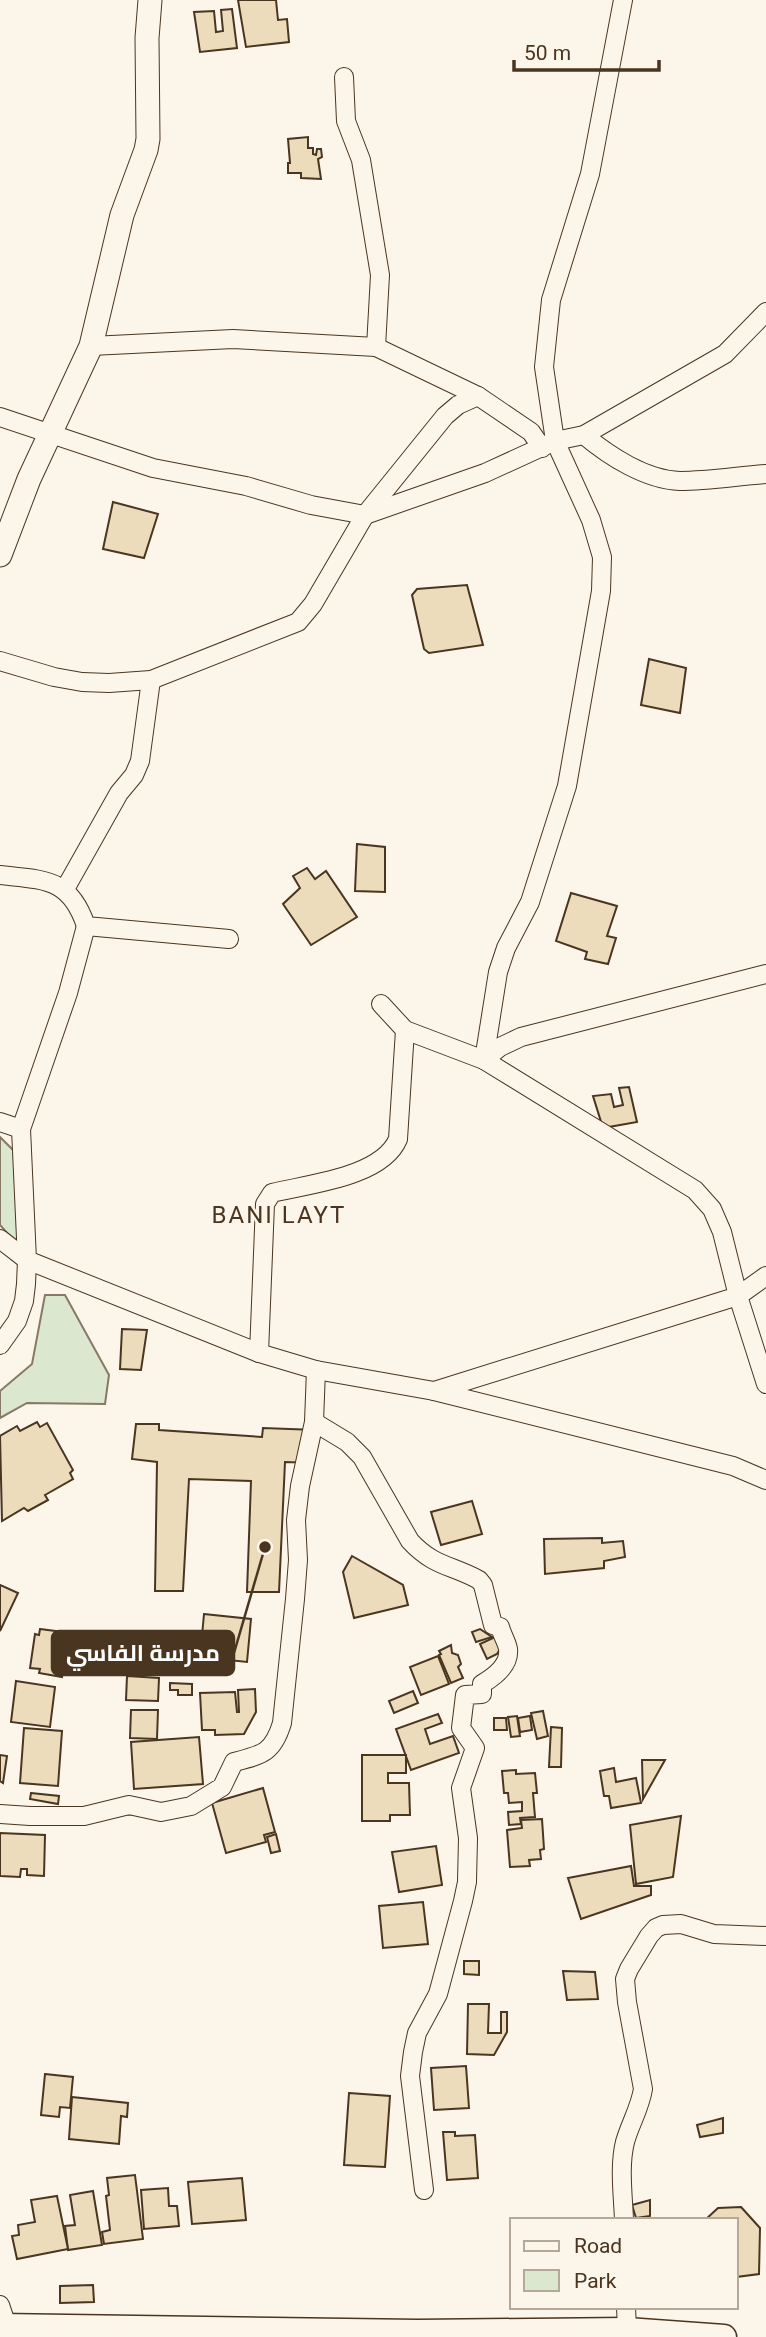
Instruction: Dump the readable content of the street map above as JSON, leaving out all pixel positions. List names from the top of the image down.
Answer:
{
  "districts": ["BANI LAYT"],
  "places": ["مدرسة الفاسي"],
  "legend": ["Road", "Park"],
  "scale_bar": "50 m"
}
